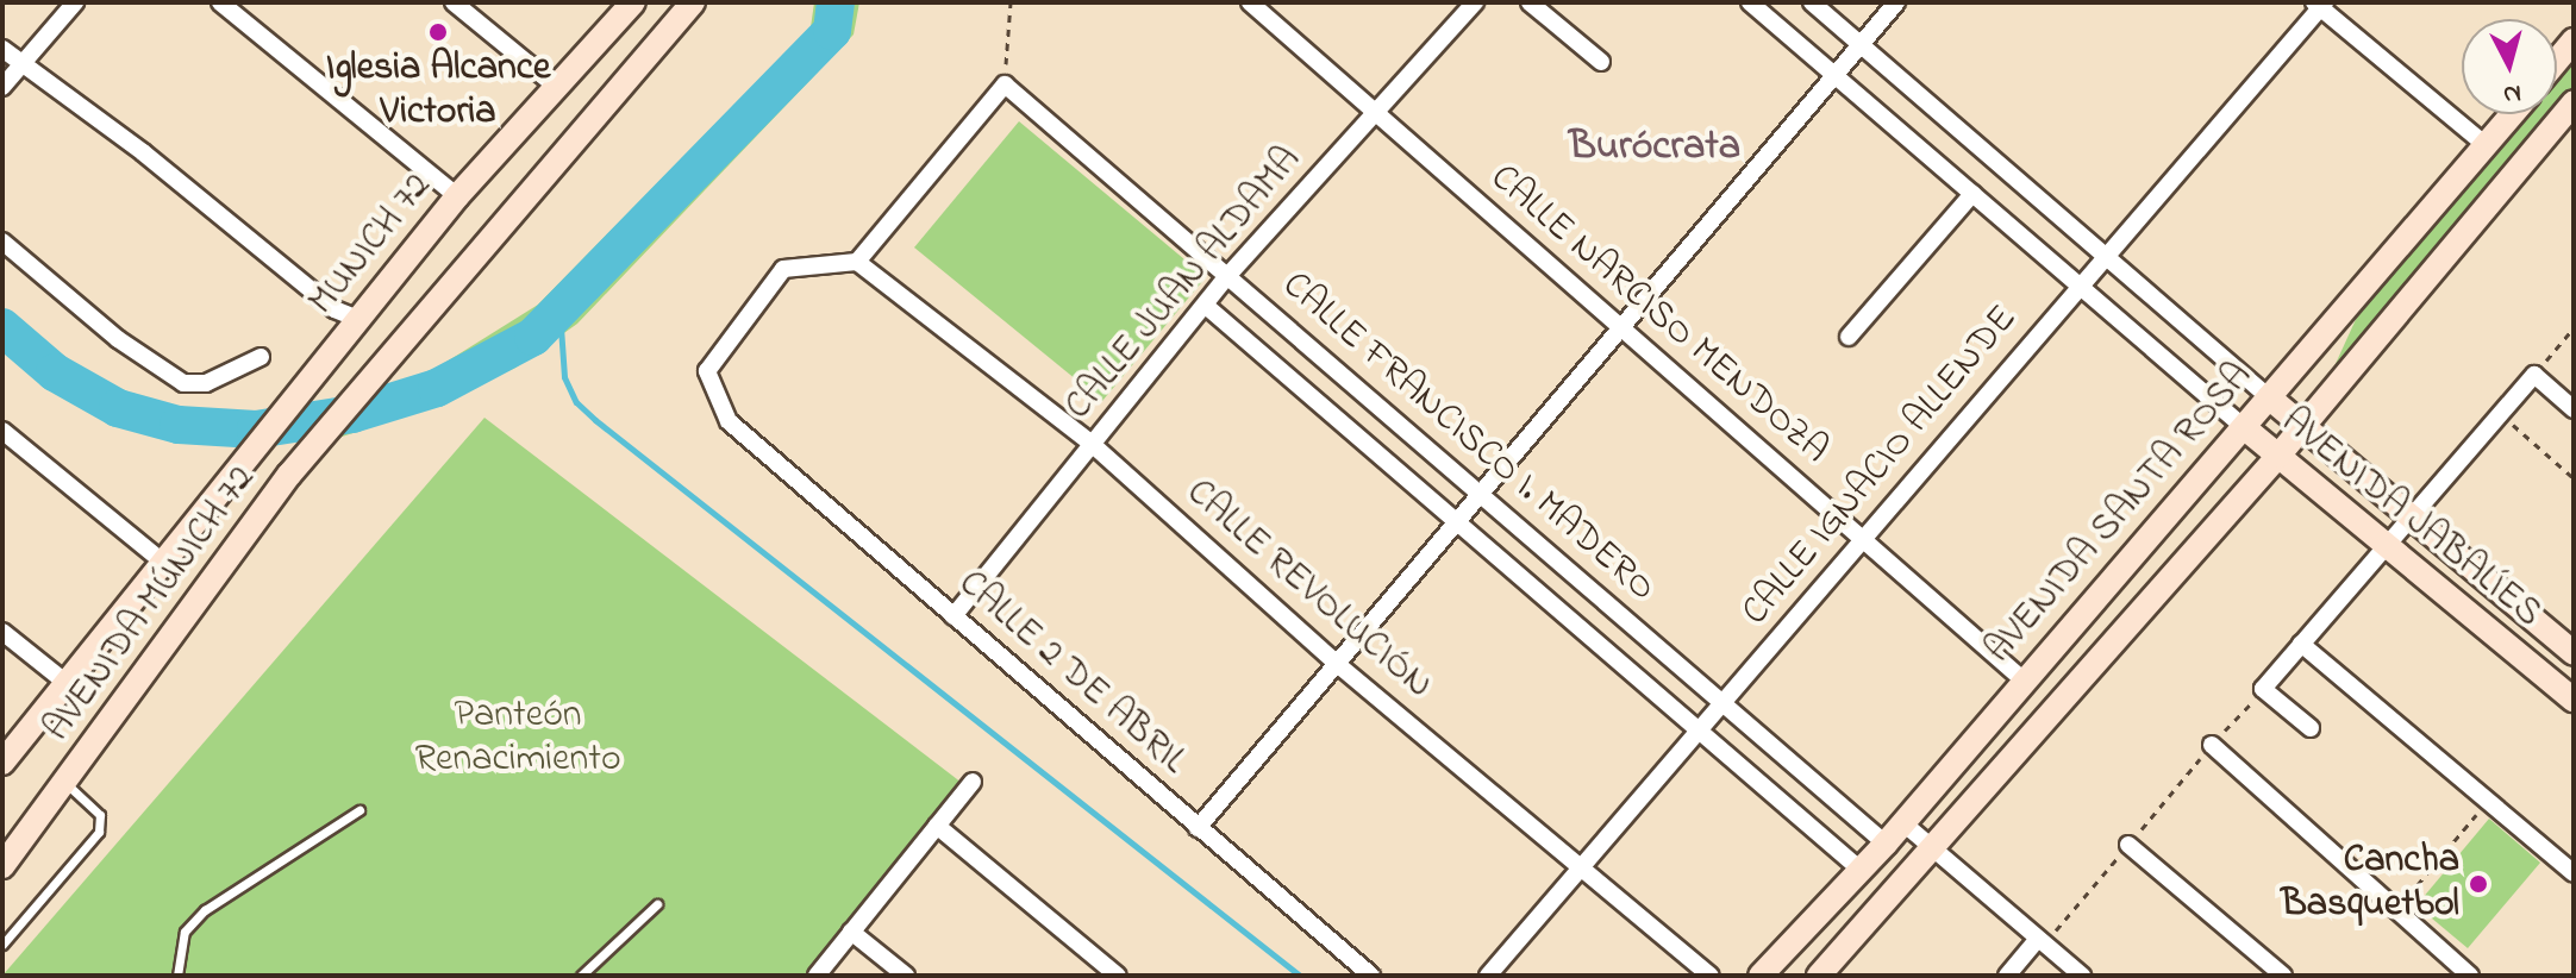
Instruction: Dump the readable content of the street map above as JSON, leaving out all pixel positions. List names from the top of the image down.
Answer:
{
  "streets": {
    "main road": [
      "MUNICH 72",
      "AVENIDA SANTA ROSA",
      "AVENIDA JABALÍES",
      "AVENIDA MÚNICH 72"
    ],
    "street": [
      "CALLE JUAN ALDAMA",
      "CALLE NARCISO MENDOZA",
      "CALLE FRANCISCO I. MADERO",
      "CALLE IGNACIO ALLENDE",
      "CALLE REVOLUCIÓN",
      "CALLE 2 DE ABRIL"
    ]
  },
  "crossings": [
    ["MUNICH 72", "AVENIDA MÚNICH 72"],
    ["CALLE JUAN ALDAMA", "CALLE NARCISO MENDOZA"],
    ["CALLE JUAN ALDAMA", "CALLE FRANCISCO I. MADERO"],
    ["CALLE JUAN ALDAMA", "CALLE REVOLUCIÓN"],
    ["CALLE JUAN ALDAMA", "CALLE 2 DE ABRIL"],
    ["CALLE NARCISO MENDOZA", "CALLE IGNACIO ALLENDE"],
    ["CALLE NARCISO MENDOZA", "AVENIDA SANTA ROSA"],
    ["CALLE FRANCISCO I. MADERO", "CALLE IGNACIO ALLENDE"],
    ["CALLE FRANCISCO I. MADERO", "AVENIDA SANTA ROSA"],
    ["CALLE IGNACIO ALLENDE", "CALLE REVOLUCIÓN"],
    ["AVENIDA SANTA ROSA", "AVENIDA JABALÍES"],
    ["CALLE REVOLUCIÓN", "CALLE 2 DE ABRIL"]
  ],
  "districts": ["Burócrata"],
  "parks": ["Panteón Renacimiento"],
  "places": ["Iglesia Alcance Victoria", "Cancha Basquetbol"],
  "north": "bottom"
}
